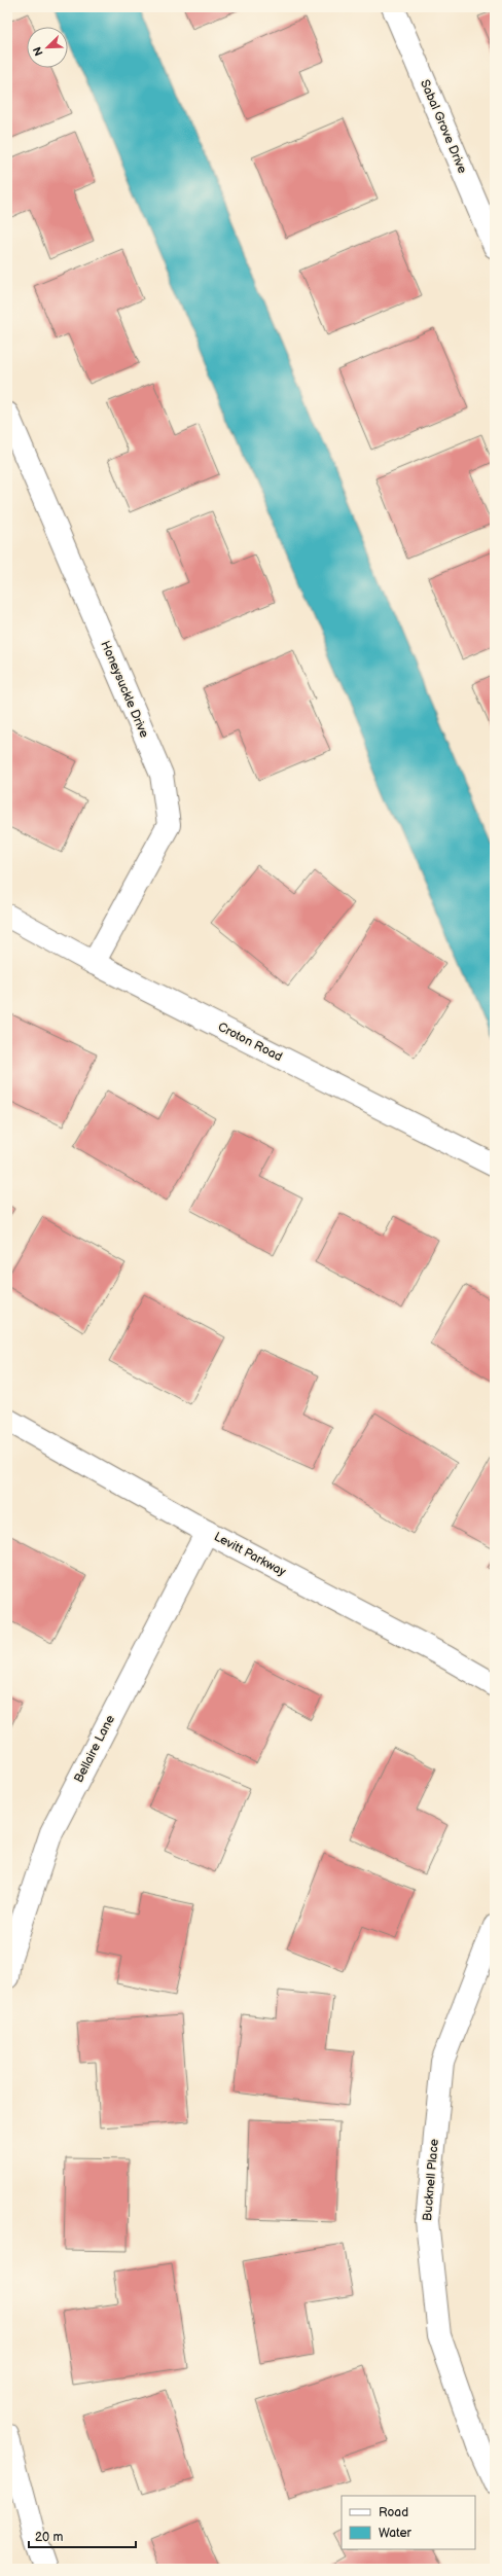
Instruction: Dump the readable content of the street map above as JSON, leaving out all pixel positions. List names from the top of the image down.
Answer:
{
  "streets": {
    "street": [
      "Sabal Grove Drive",
      "Honeysuckle Drive",
      "Croton Road",
      "Levitt Parkway",
      "Bellaire Lane",
      "Bucknell Place"
    ]
  },
  "crossings": [
    ["Honeysuckle Drive", "Croton Road"],
    ["Levitt Parkway", "Bellaire Lane"]
  ],
  "legend": ["Road", "Water"],
  "scale_bar": "20 m",
  "north": "bottom left"
}
